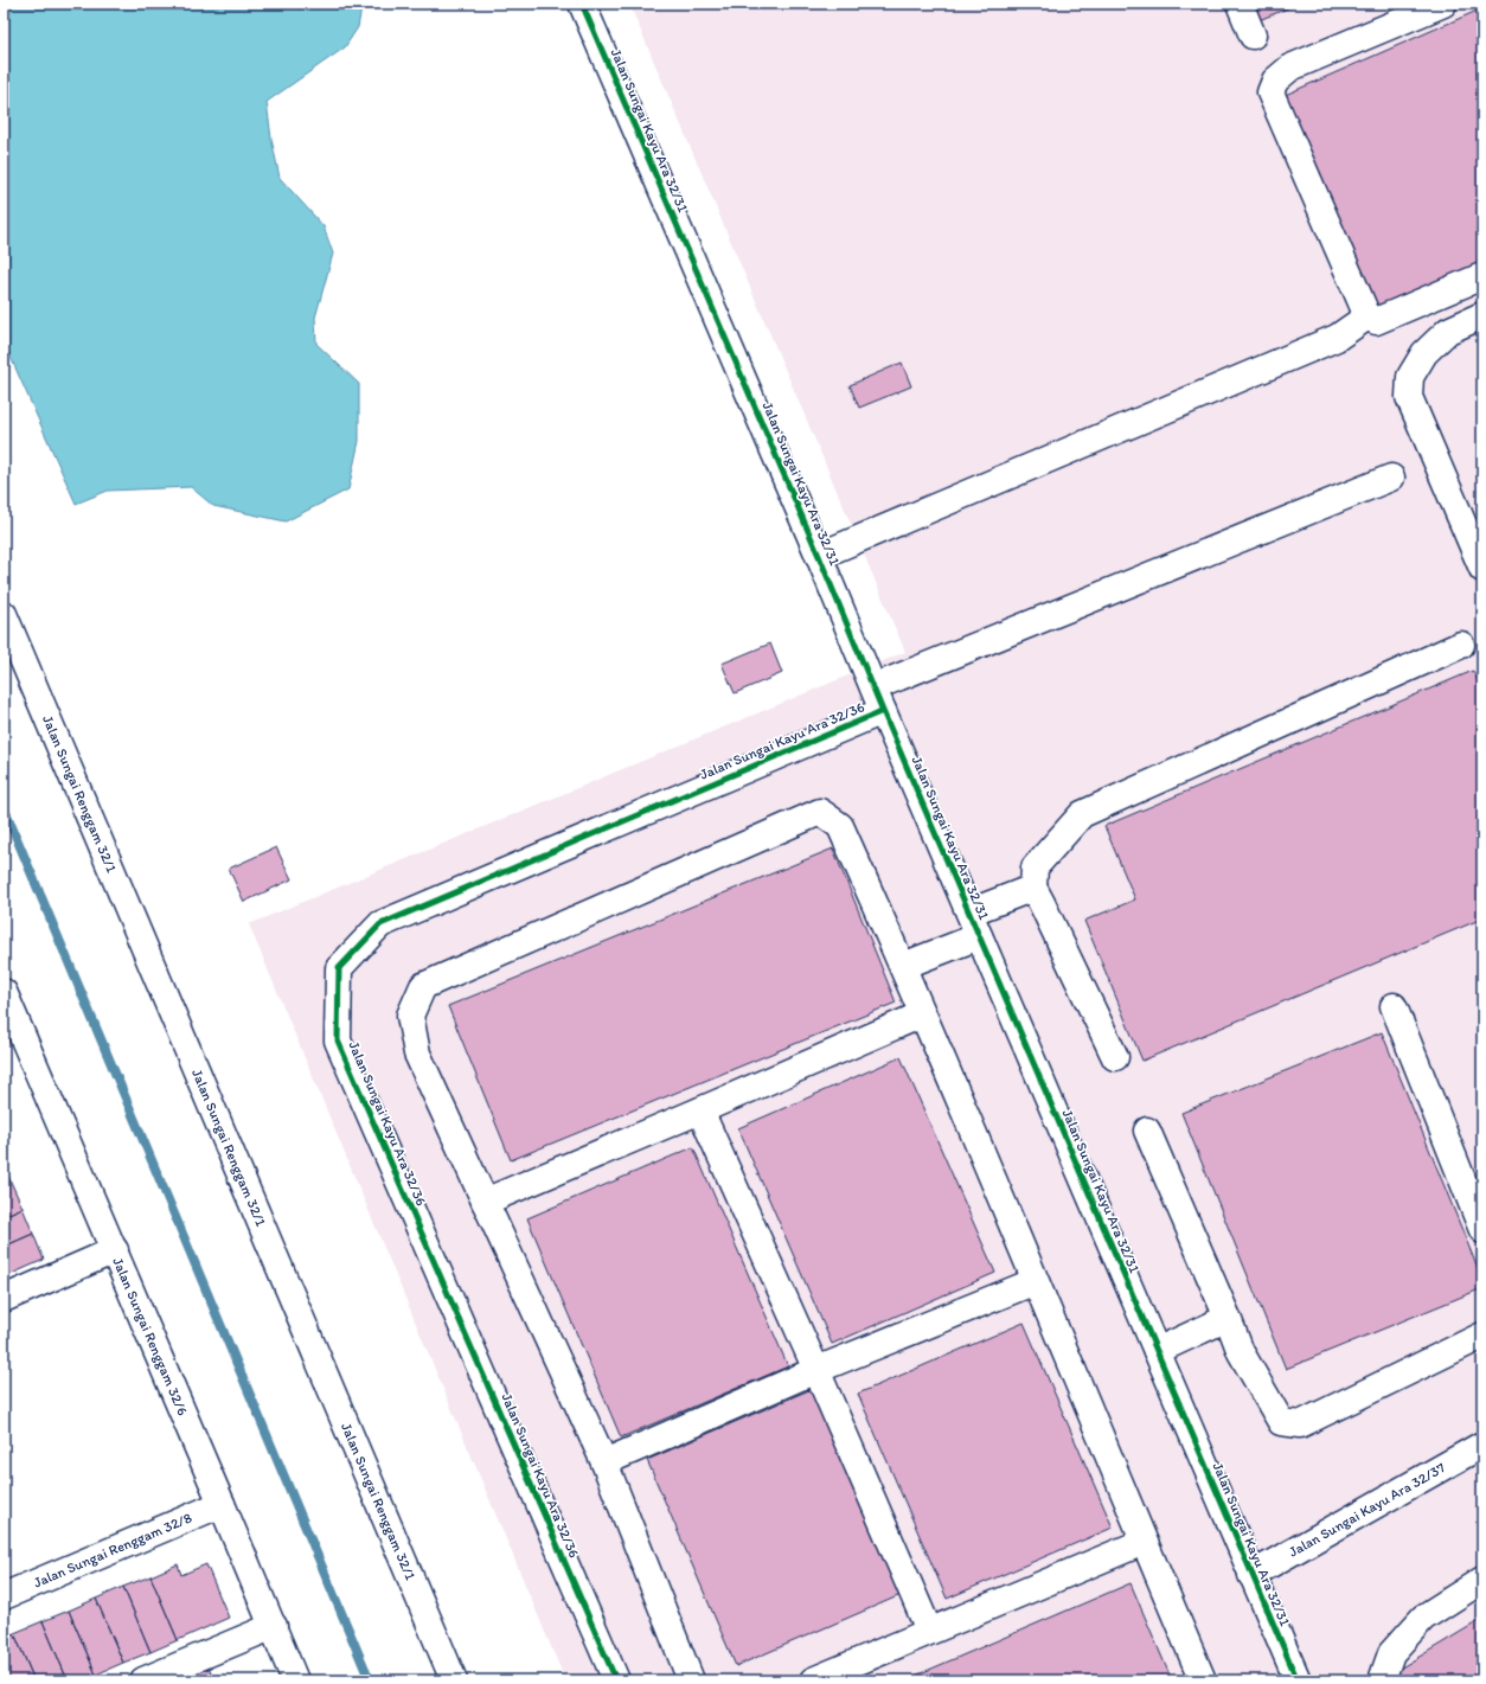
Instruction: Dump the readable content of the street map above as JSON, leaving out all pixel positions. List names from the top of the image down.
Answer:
{
  "streets": {
    "street": [
      "Jalan Sungai Kayu Ara 32/31",
      "Jalan Sungai Kayu Ara 32/36",
      "Jalan Sungai Renggam 32/1",
      "Jalan Sungai Renggam 32/6",
      "Jalan Sungai Kayu Ara 32/37",
      "Jalan Sungai Renggam 32/8"
    ]
  },
  "crossings": [
    ["Jalan Sungai Kayu Ara 32/31", "Jalan Sungai Kayu Ara 32/36"],
    ["Jalan Sungai Kayu Ara 32/31", "Jalan Sungai Kayu Ara 32/37"],
    ["Jalan Sungai Renggam 32/6", "Jalan Sungai Renggam 32/8"]
  ]
}
